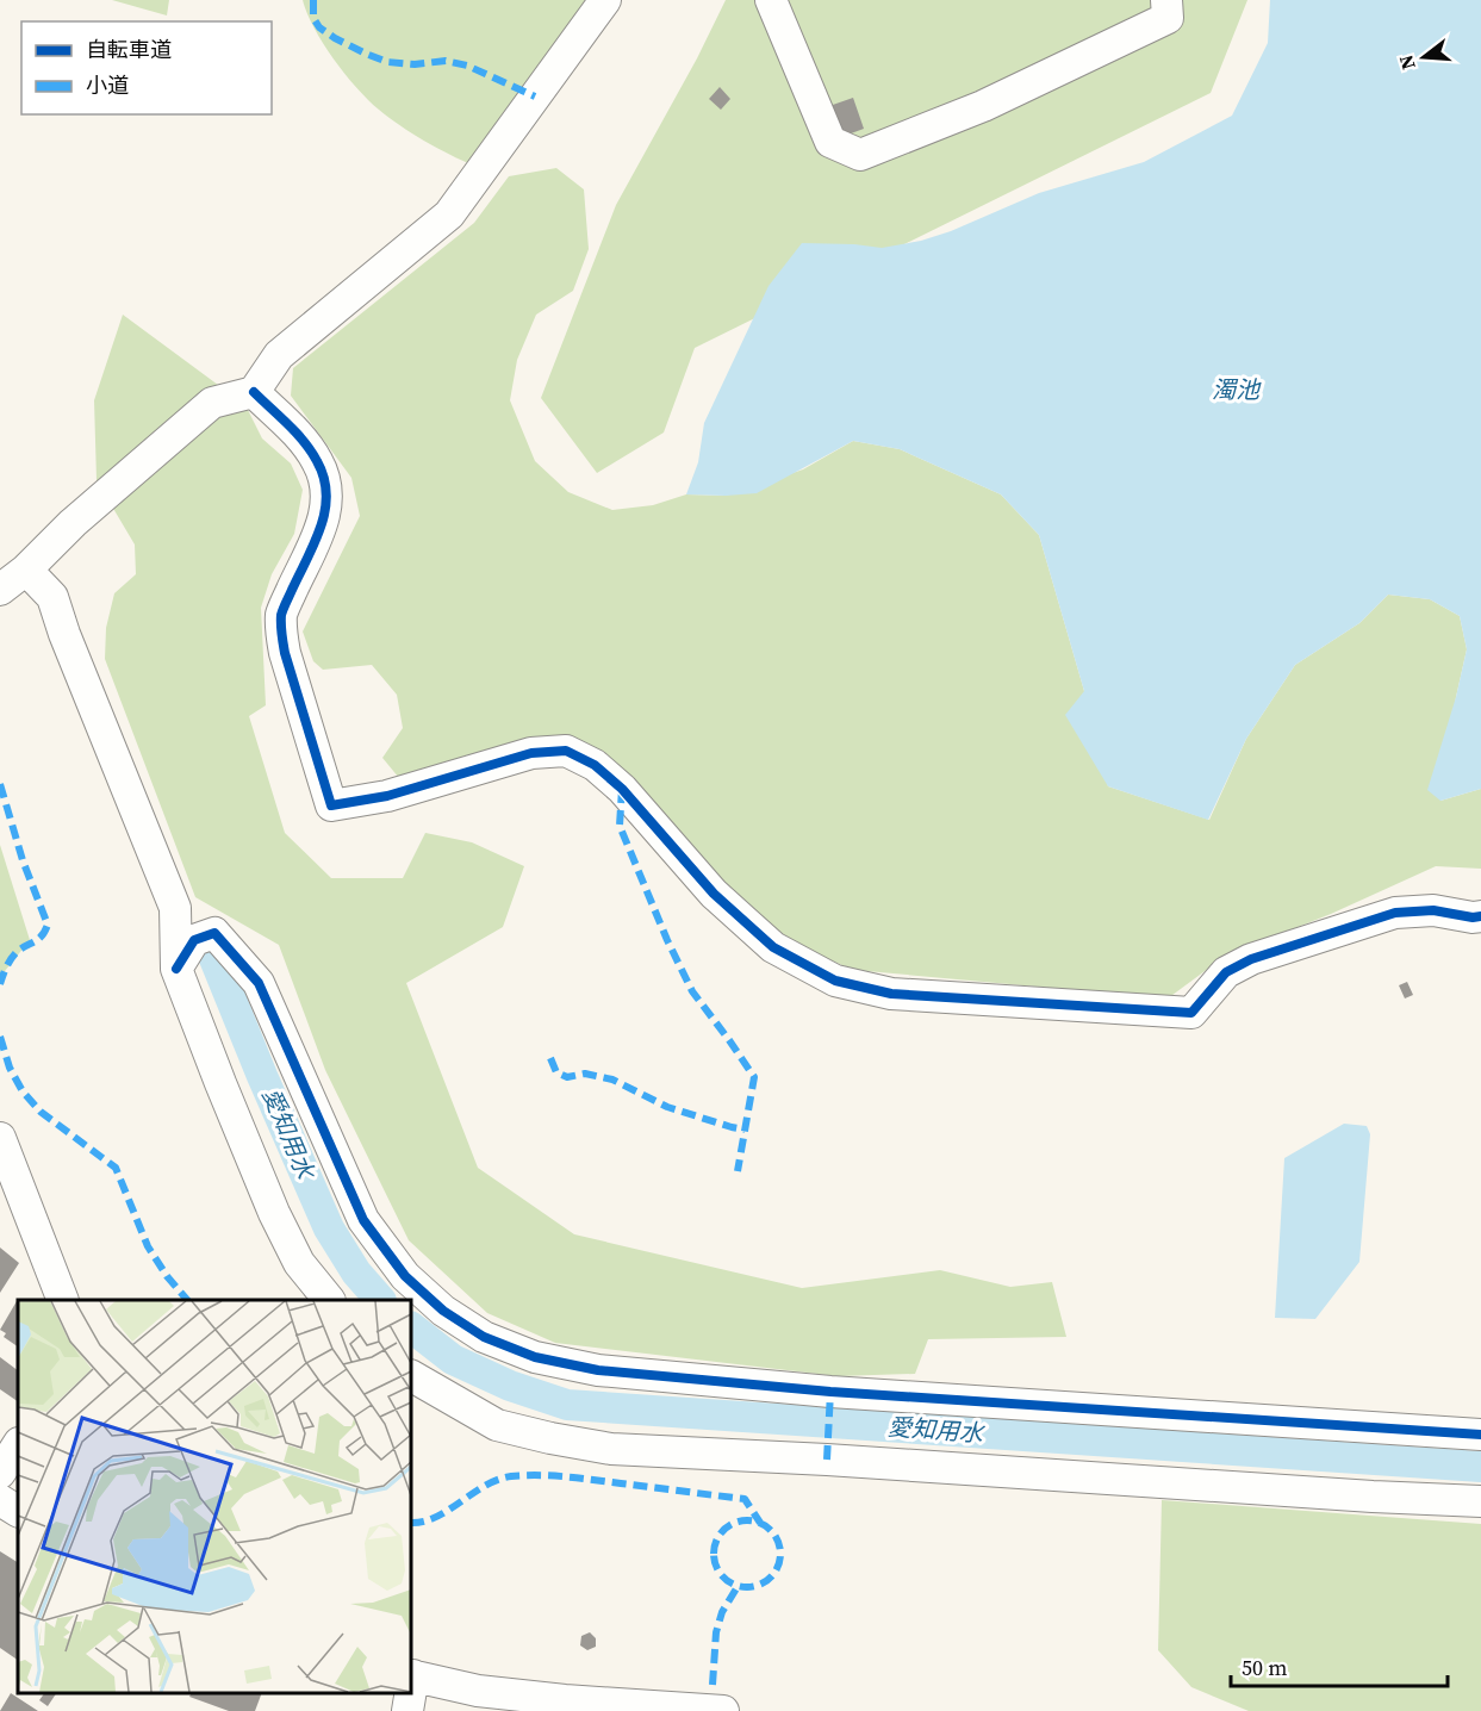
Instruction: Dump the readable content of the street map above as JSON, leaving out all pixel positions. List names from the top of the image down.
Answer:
{
  "water": ["濁池", "愛知用水"],
  "legend": ["自転車道", "小道"],
  "scale_bar": "50 m",
  "north": "left"
}
